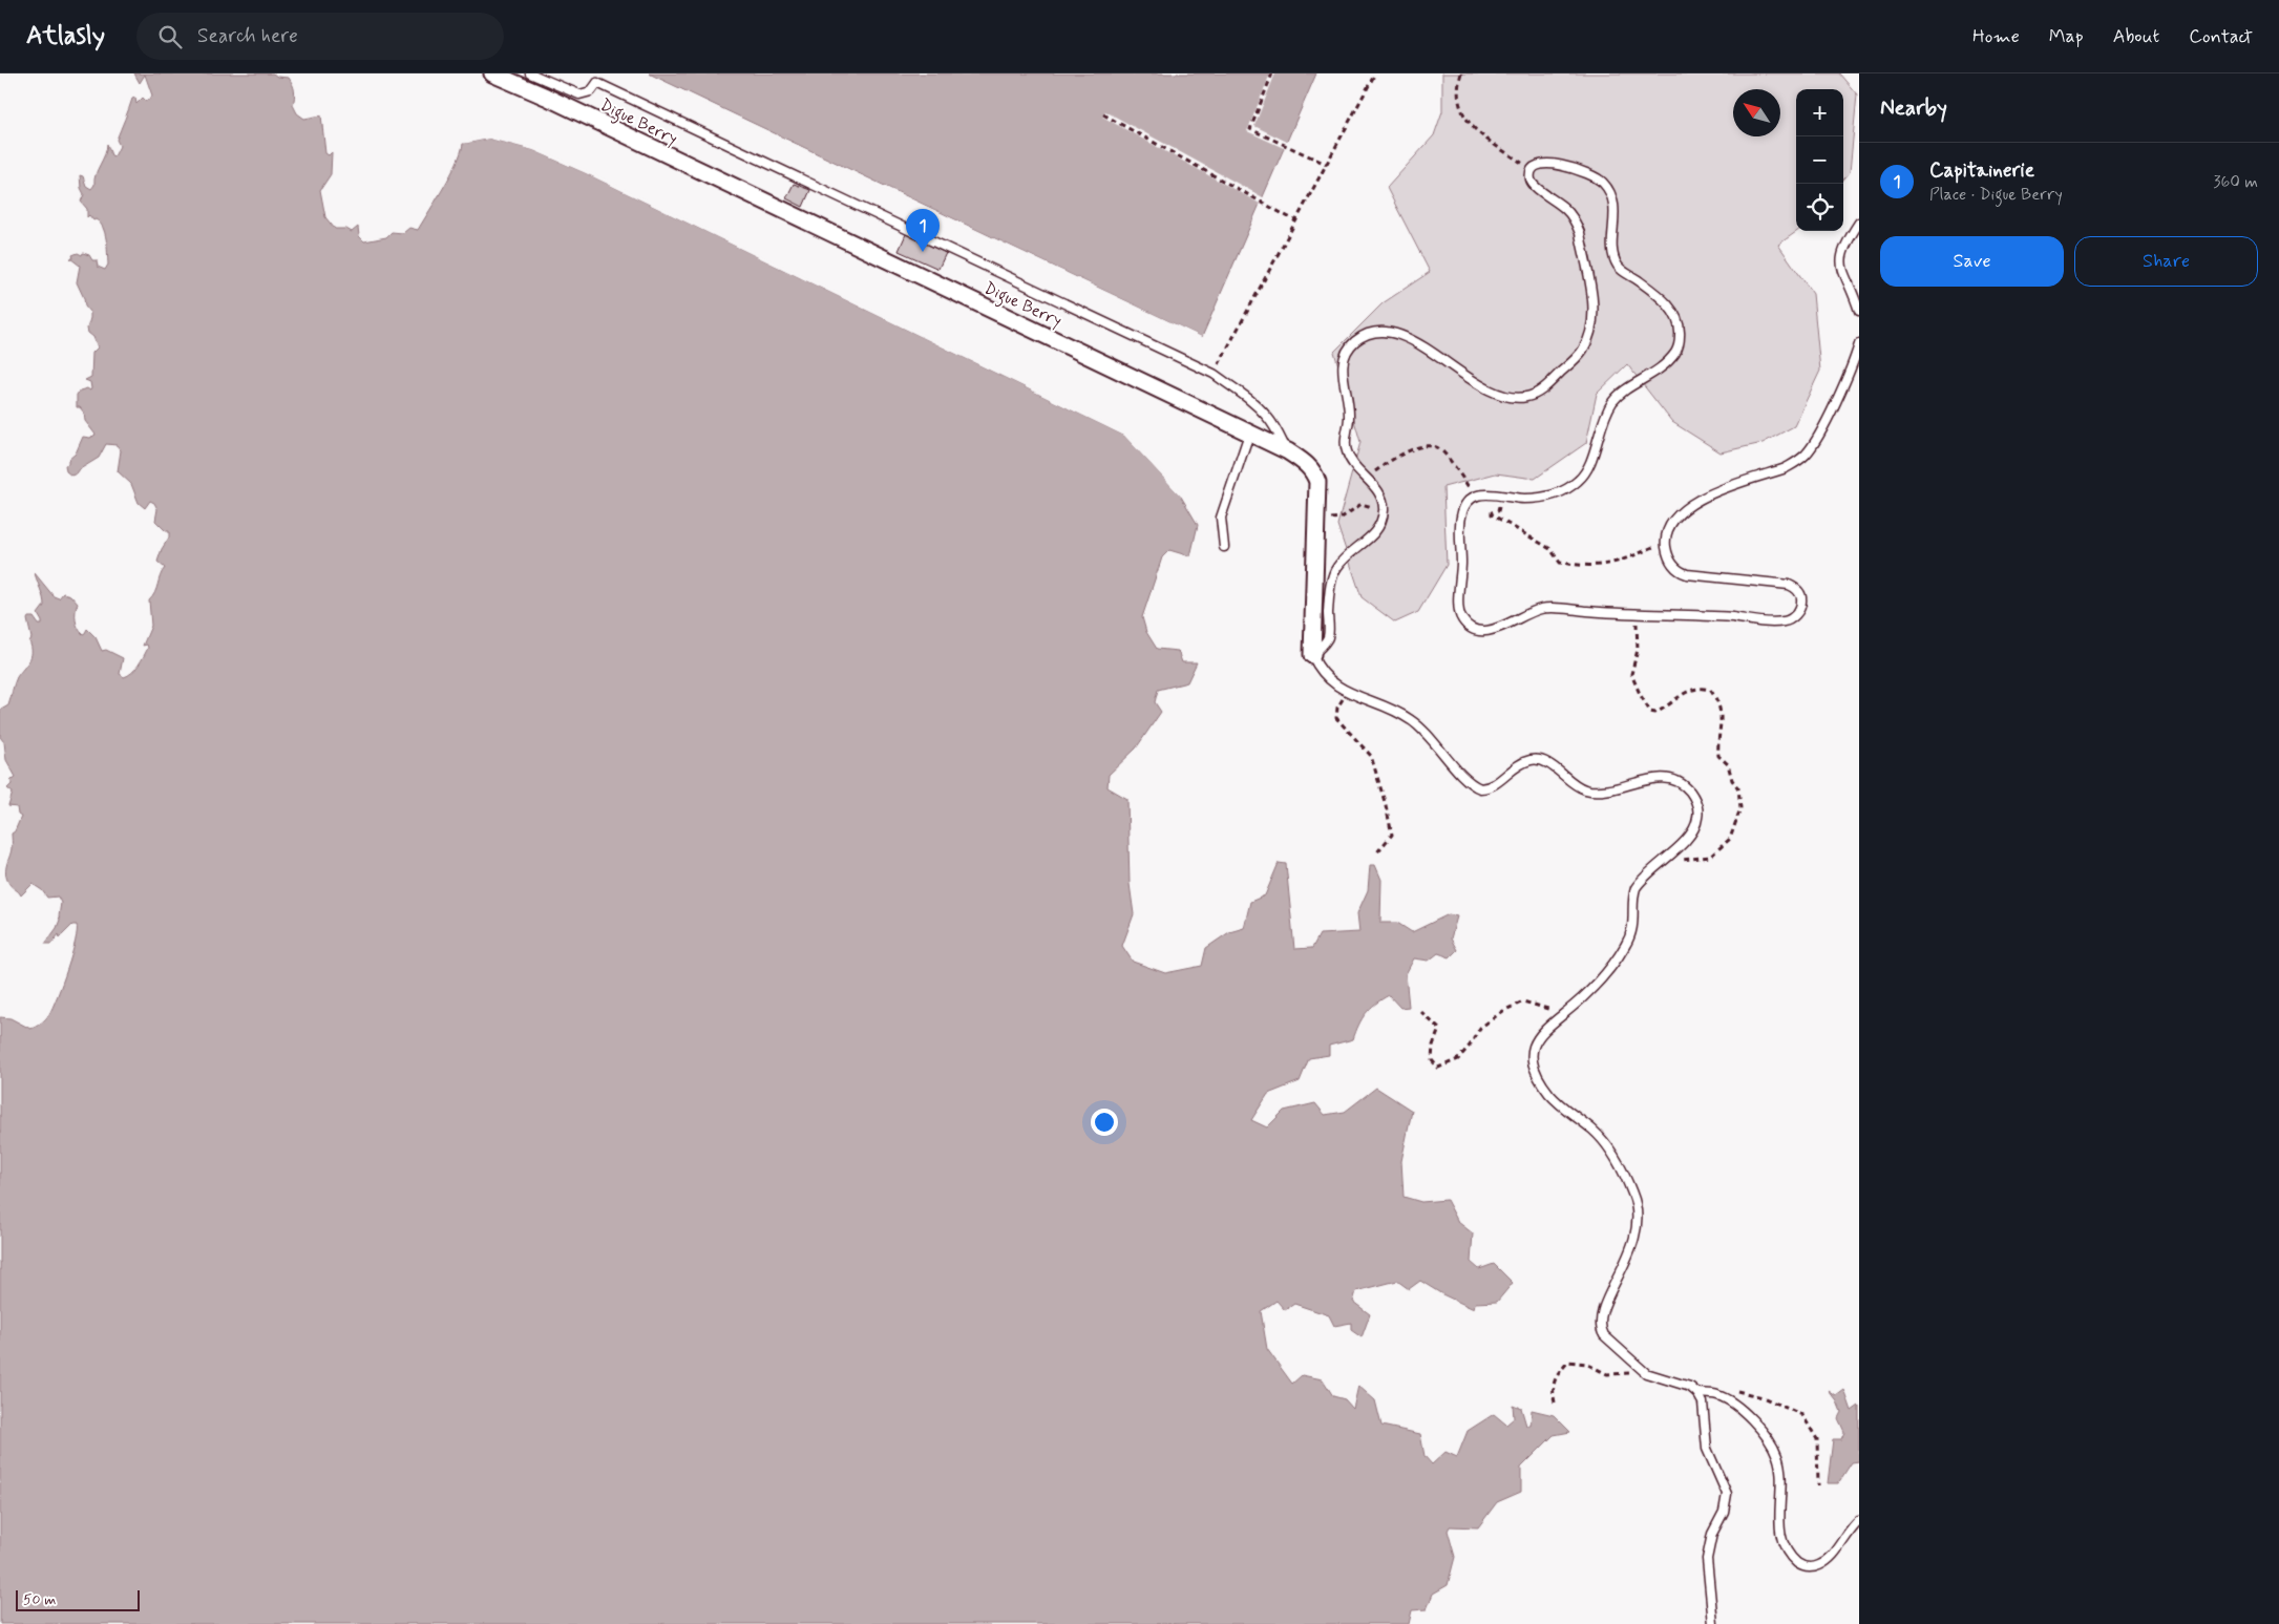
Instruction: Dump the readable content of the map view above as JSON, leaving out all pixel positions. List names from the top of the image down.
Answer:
{
  "streets": {
    "street": ["Digue Berry"]
  },
  "scale_bar": "50 m",
  "north": "top left",
  "page": {
    "header": "Atlasly",
    "search": "Search here",
    "nav": [
      "Home",
      "Map",
      "About",
      "Contact"
    ],
    "heading": "Nearby",
    "map_buttons": ["+", "−"],
    "list": [
      {
        "mark": "1",
        "name": "Capitainerie",
        "note": "Place · Digue Berry",
        "value": "360 m"
      }
    ],
    "pins": "1",
    "buttons": ["Save", "Share"],
    "scale": "50 m"
  }
}
